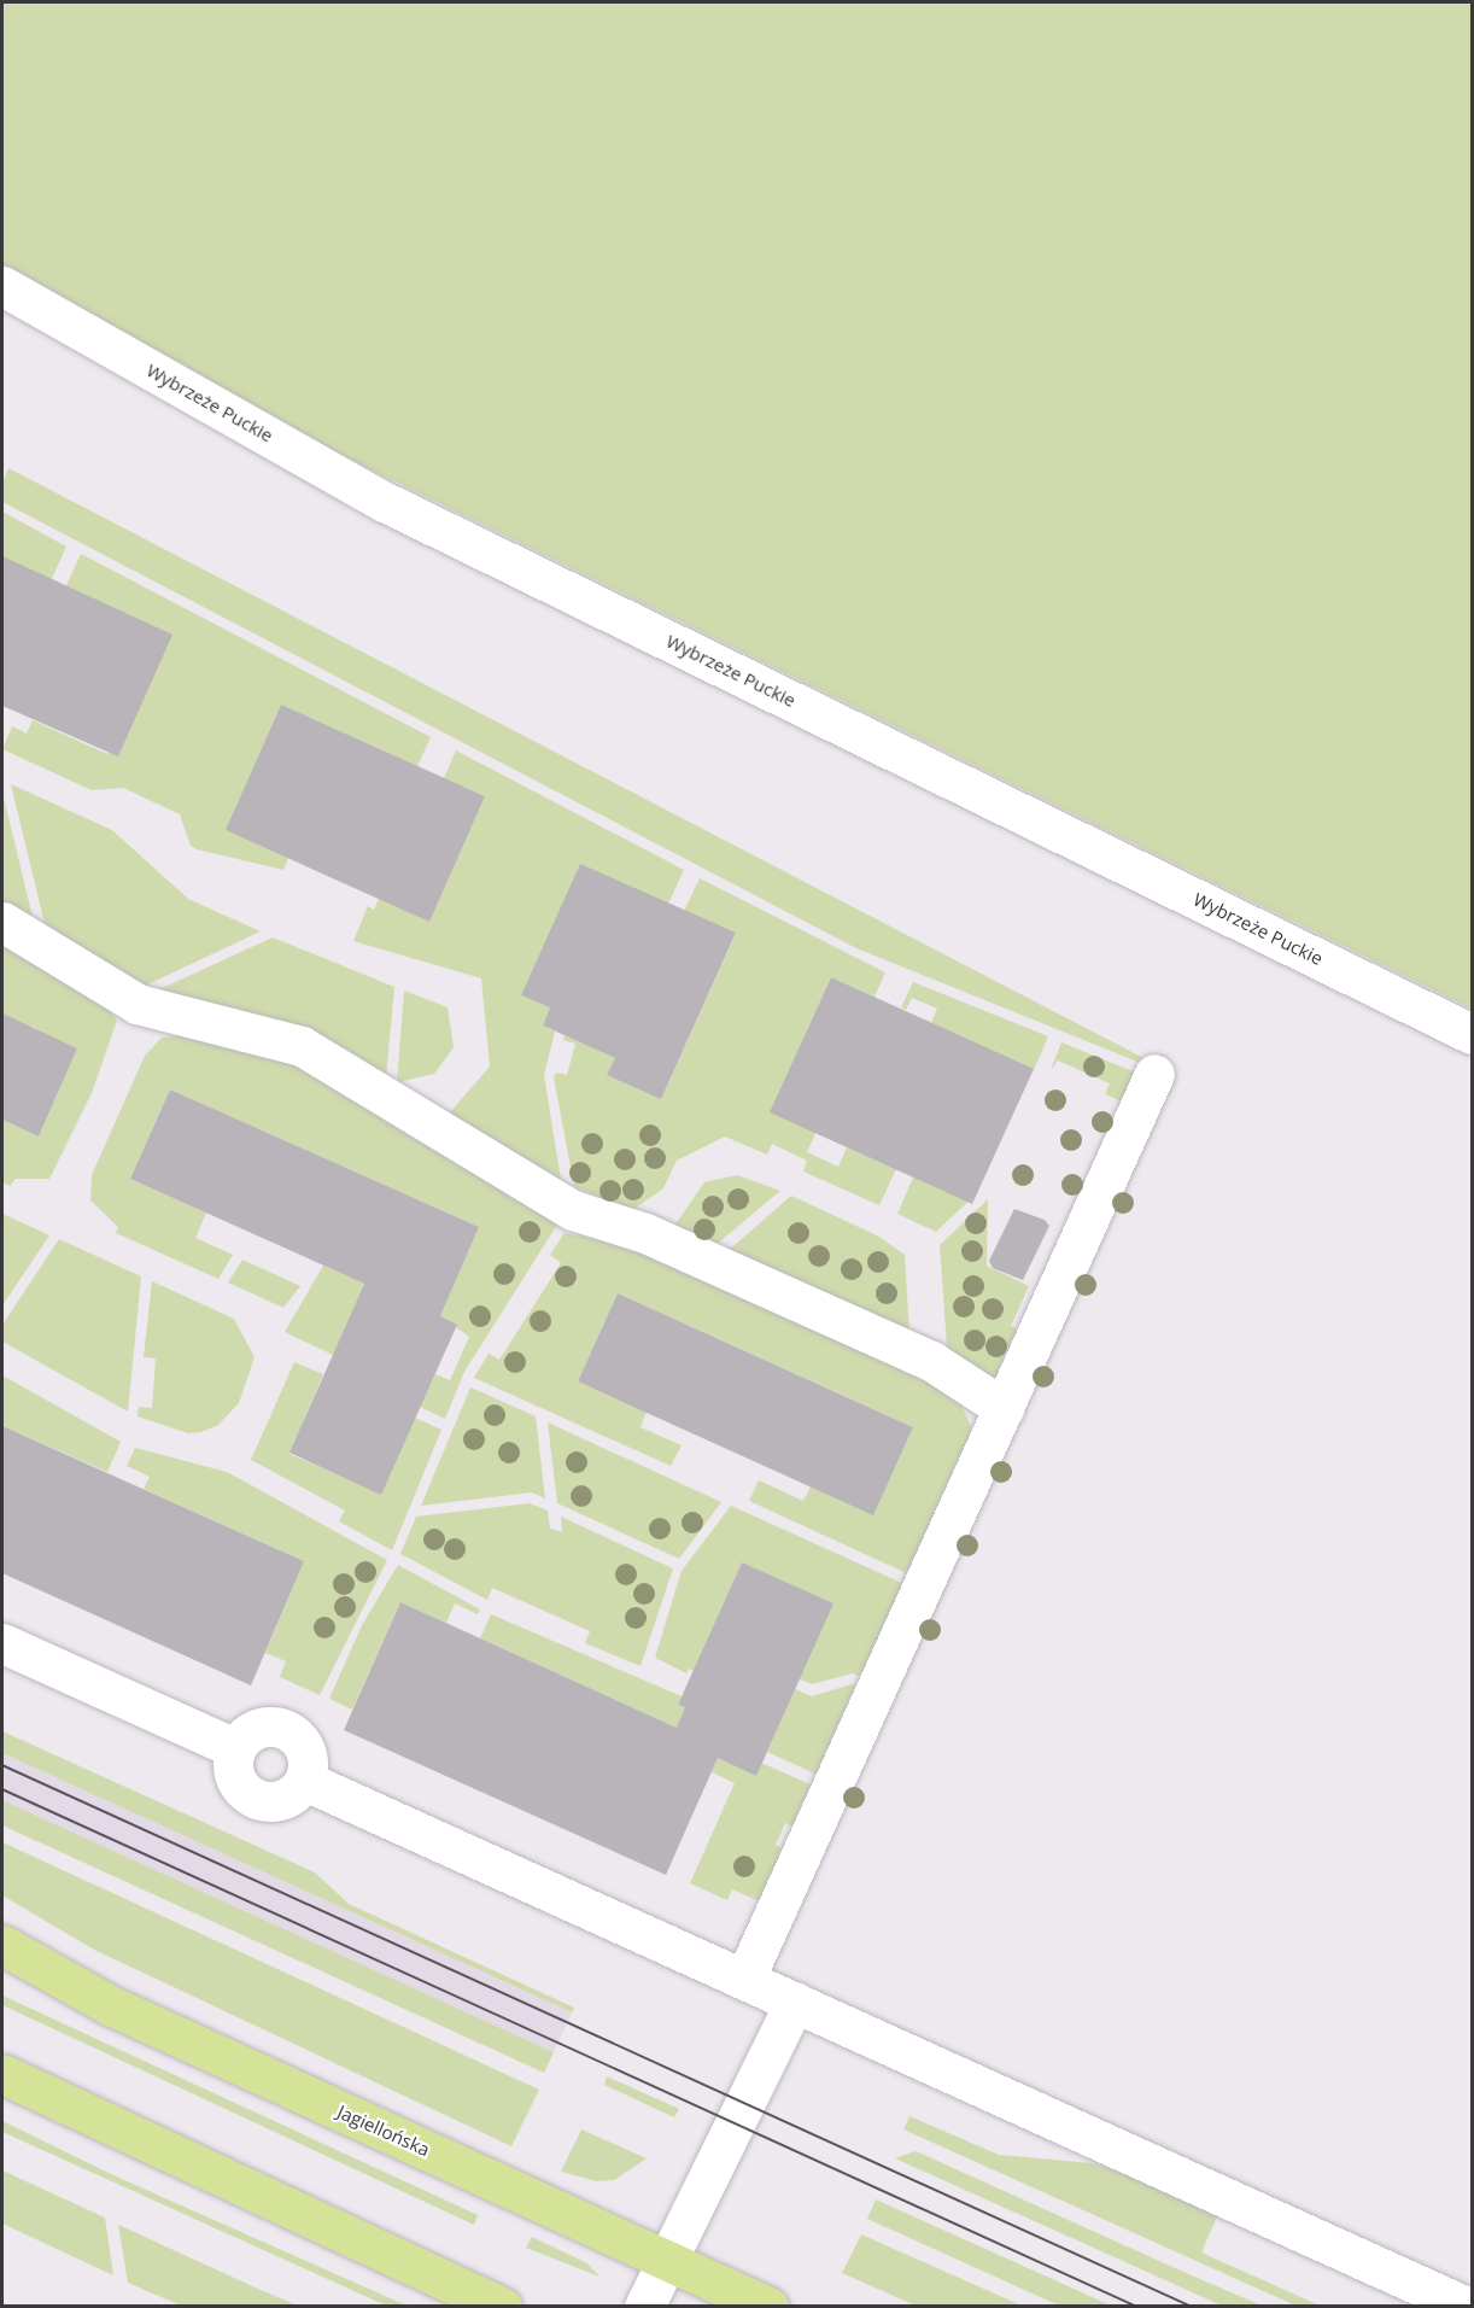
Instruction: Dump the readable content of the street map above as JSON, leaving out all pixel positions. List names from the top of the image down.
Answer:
{
  "streets": {
    "main road": ["Jagiellońska"],
    "street": ["Wybrzeże Puckie"]
  }
}
